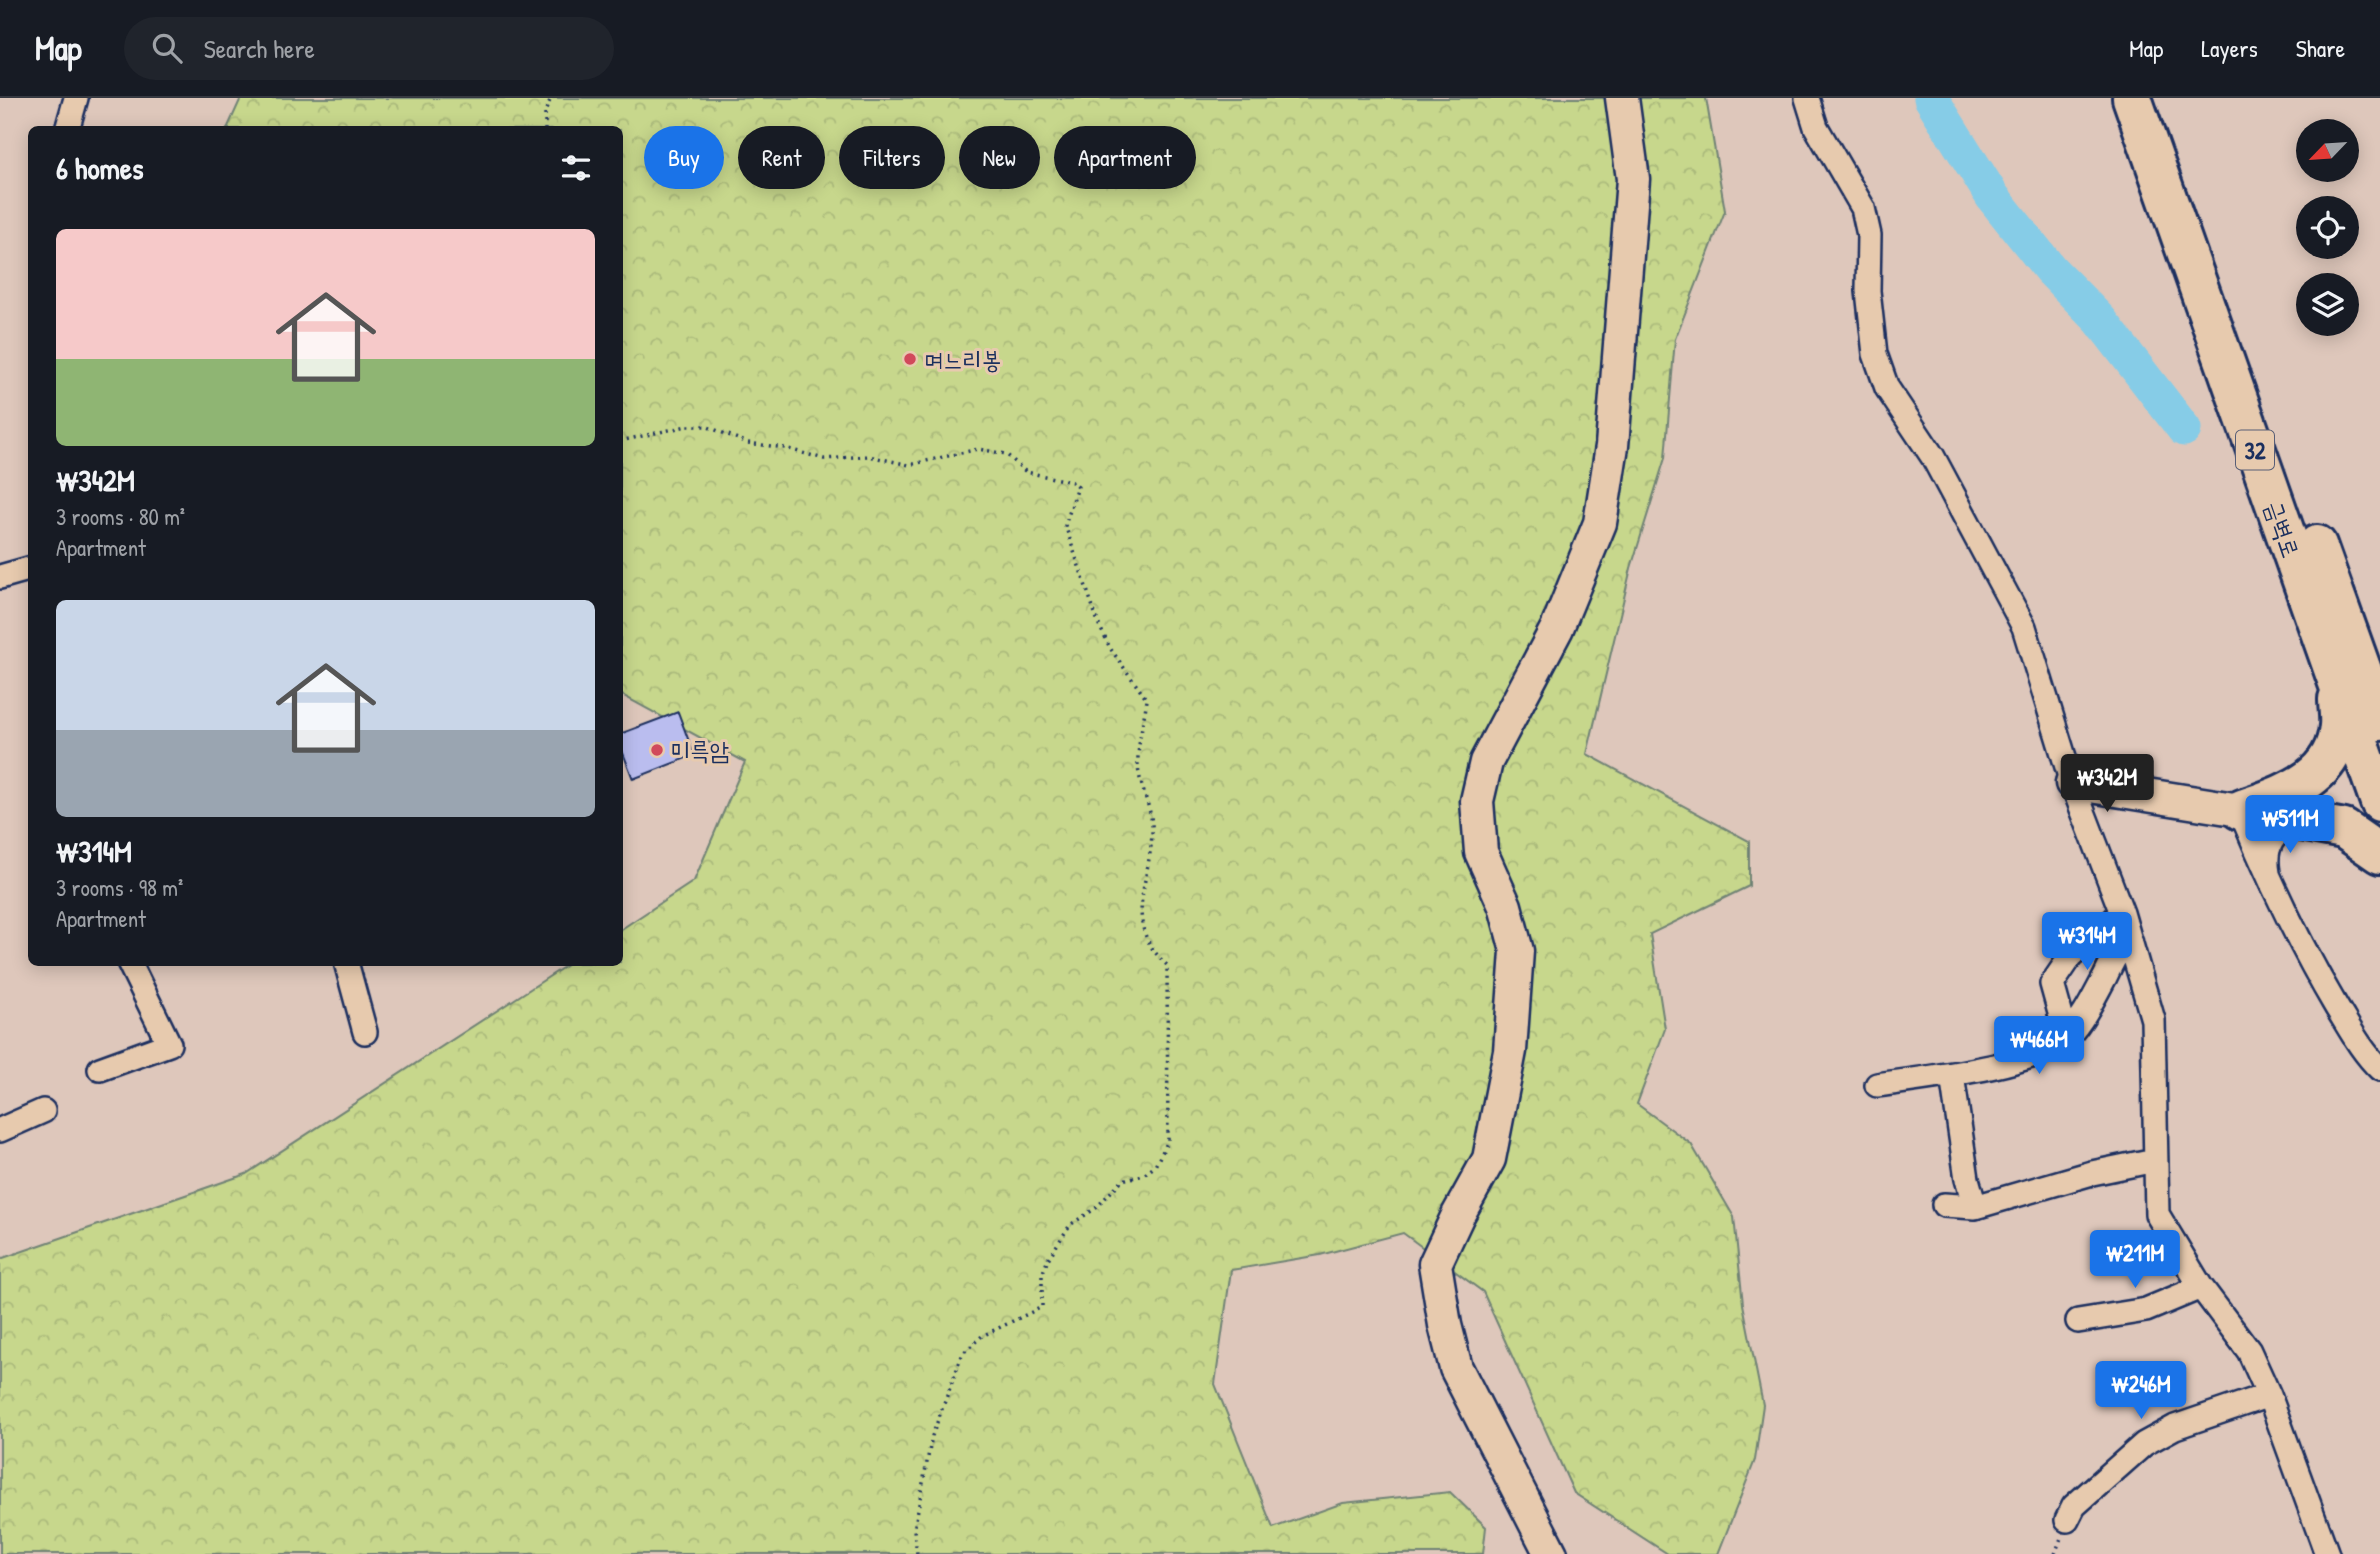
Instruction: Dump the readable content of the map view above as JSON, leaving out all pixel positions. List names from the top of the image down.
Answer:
{
  "streets": {
    "highway": ["32", "금벽로"]
  },
  "places": ["며느리봉", "미륵암"],
  "north": "bottom left",
  "page": {
    "header": "Map",
    "search": "Search here",
    "nav": ["Map", "Layers", "Share"],
    "chip": [
      "Buy",
      "Rent",
      "Filters",
      "New",
      "Apartment"
    ],
    "heading": "6 homes",
    "list": [
      {
        "name": "₩342M",
        "note": "3 rooms · 80 m² · Apartment"
      },
      {
        "name": "₩314M",
        "note": "3 rooms · 98 m² · Apartment"
      }
    ],
    "price": [
      "₩342M",
      "₩511M",
      "₩314M",
      "₩466M",
      "₩211M",
      "₩246M"
    ]
  }
}
